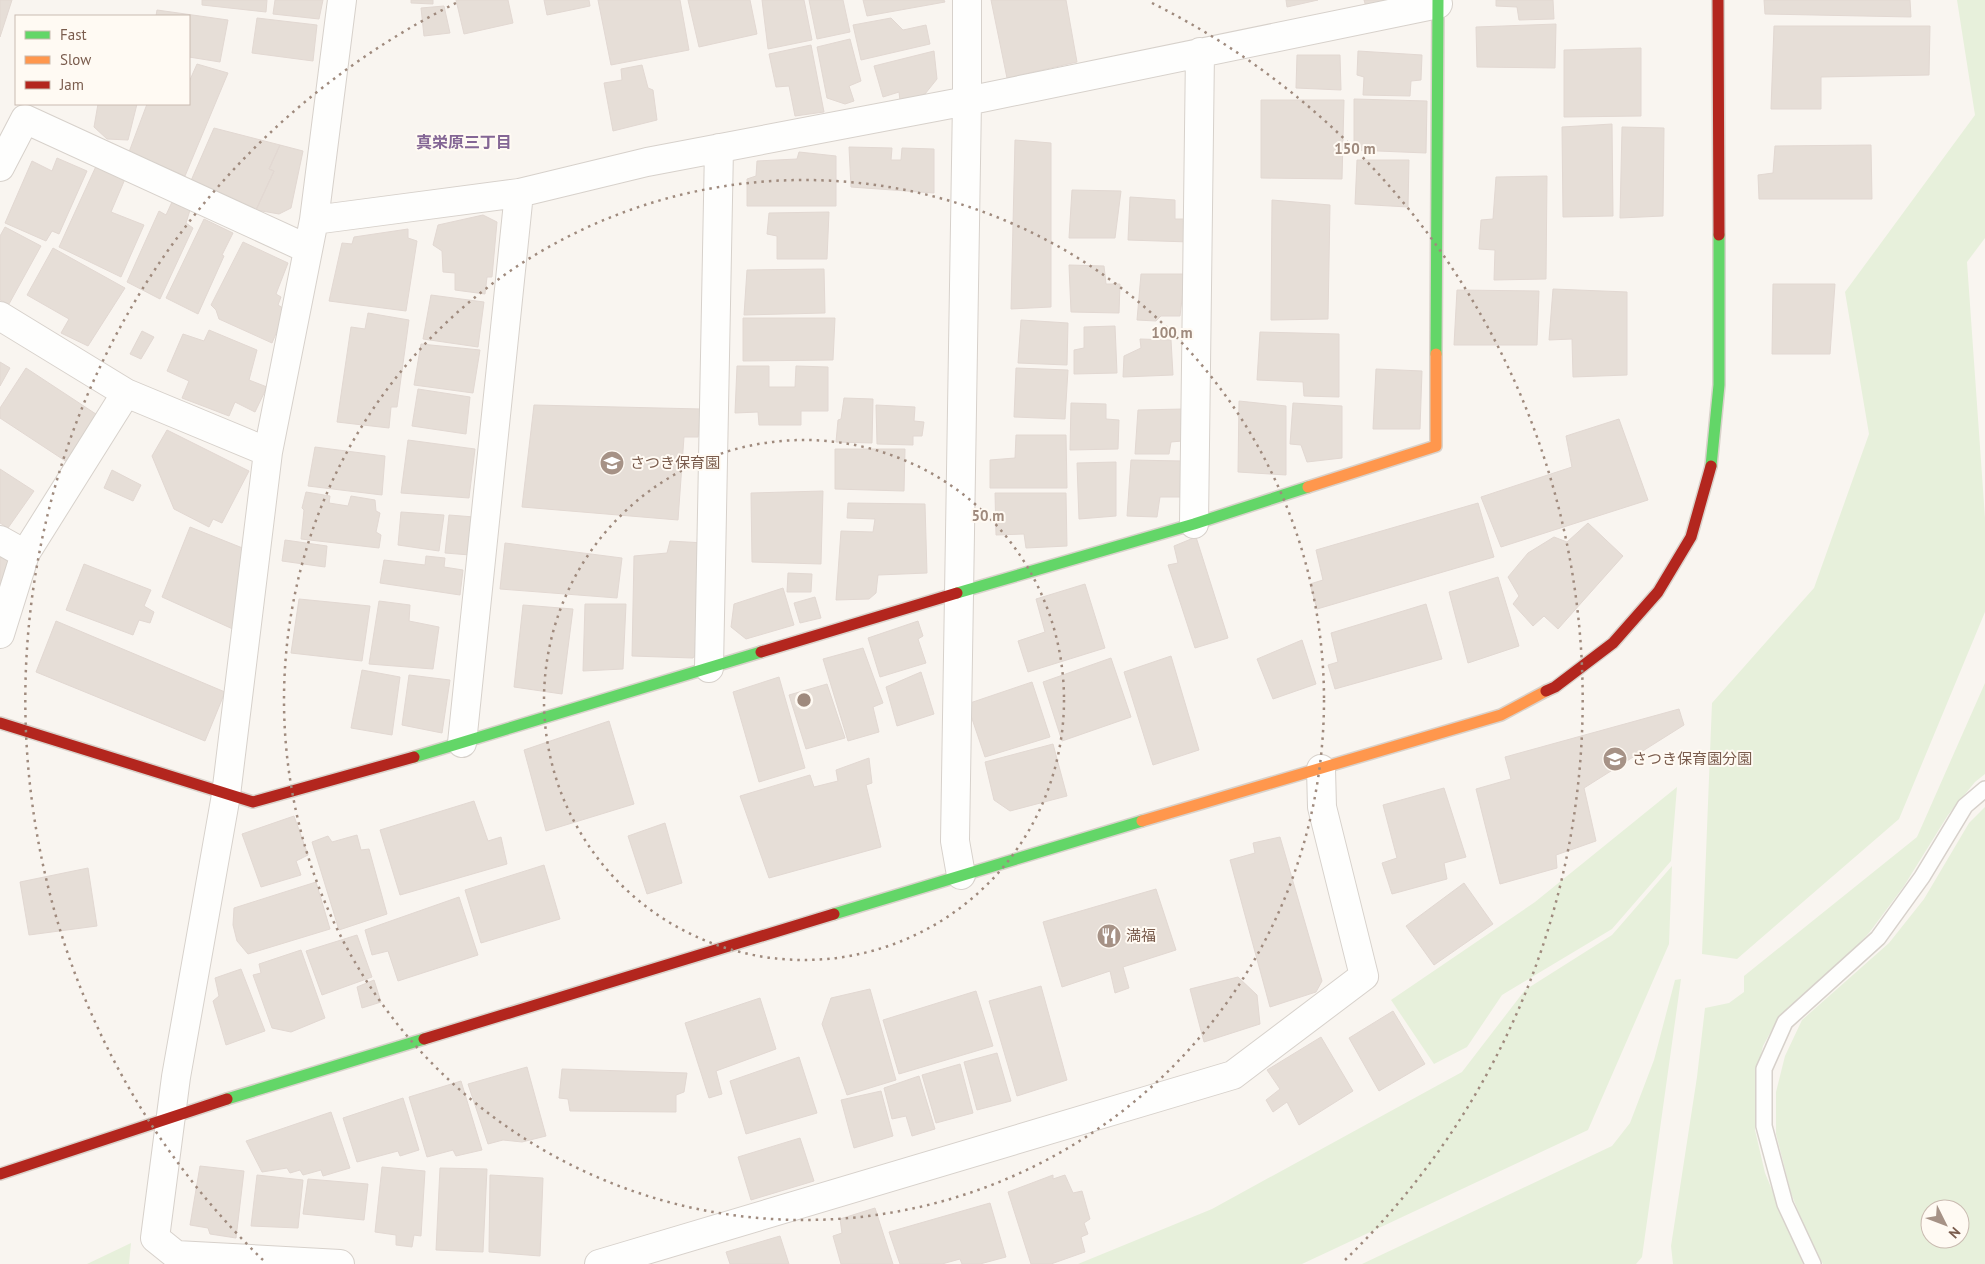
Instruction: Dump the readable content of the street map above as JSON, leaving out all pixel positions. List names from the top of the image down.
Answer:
{
  "districts": ["真栄原三丁目"],
  "places": {
    "school or university": ["さつき保育園", "さつき保育園分園"],
    "restaurant": ["満福"]
  },
  "legend": ["Fast", "Slow", "Jam"],
  "north": "bottom right",
  "rings": ["150 m", "100 m", "50 m"]
}
